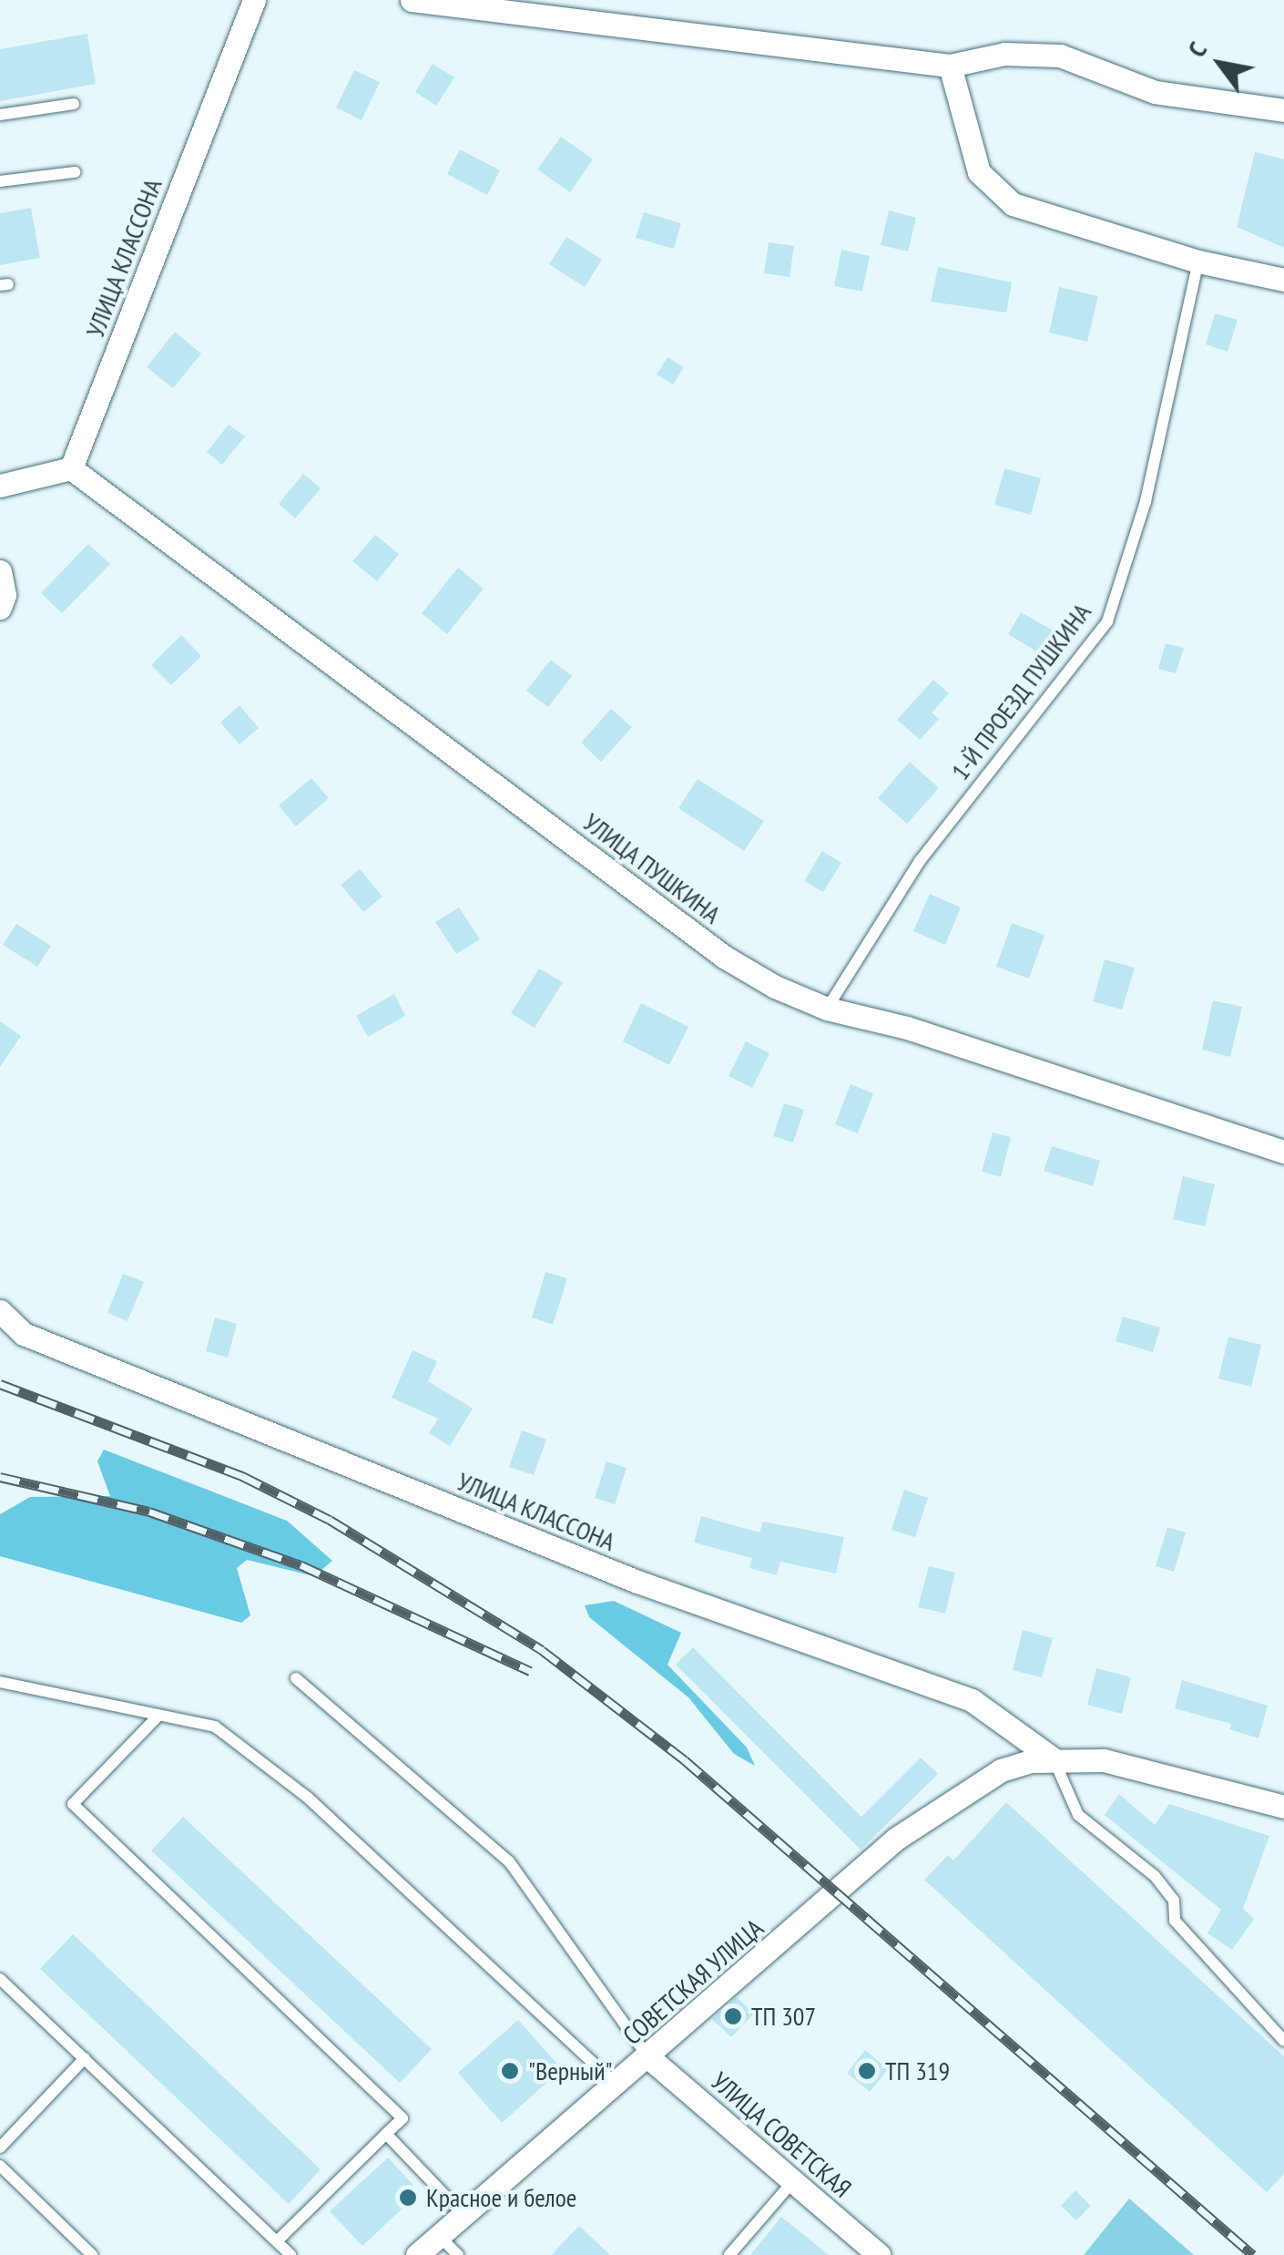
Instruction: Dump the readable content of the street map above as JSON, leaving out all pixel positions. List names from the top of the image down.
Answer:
{
  "streets": {
    "street": [
      "УЛИЦА КЛАССОНА",
      "УЛИЦА ПУШКИНА",
      "СОВЕТСКАЯ УЛИЦА",
      "УЛИЦА СОВЕТСКАЯ"
    ],
    "lane": ["1-Й ПРОЕЗД ПУШКИНА"]
  },
  "crossings": [
    ["УЛИЦА КЛАССОНА", "УЛИЦА ПУШКИНА"],
    ["УЛИЦА КЛАССОНА", "СОВЕТСКАЯ УЛИЦА"],
    ["1-Й ПРОЕЗД ПУШКИНА", "УЛИЦА ПУШКИНА"],
    ["СОВЕТСКАЯ УЛИЦА", "УЛИЦА СОВЕТСКАЯ"]
  ],
  "places": [
    "ТП 307",
    "\"Верный\"",
    "ТП 319",
    "Красное и белое"
  ],
  "north": "top left"
}
